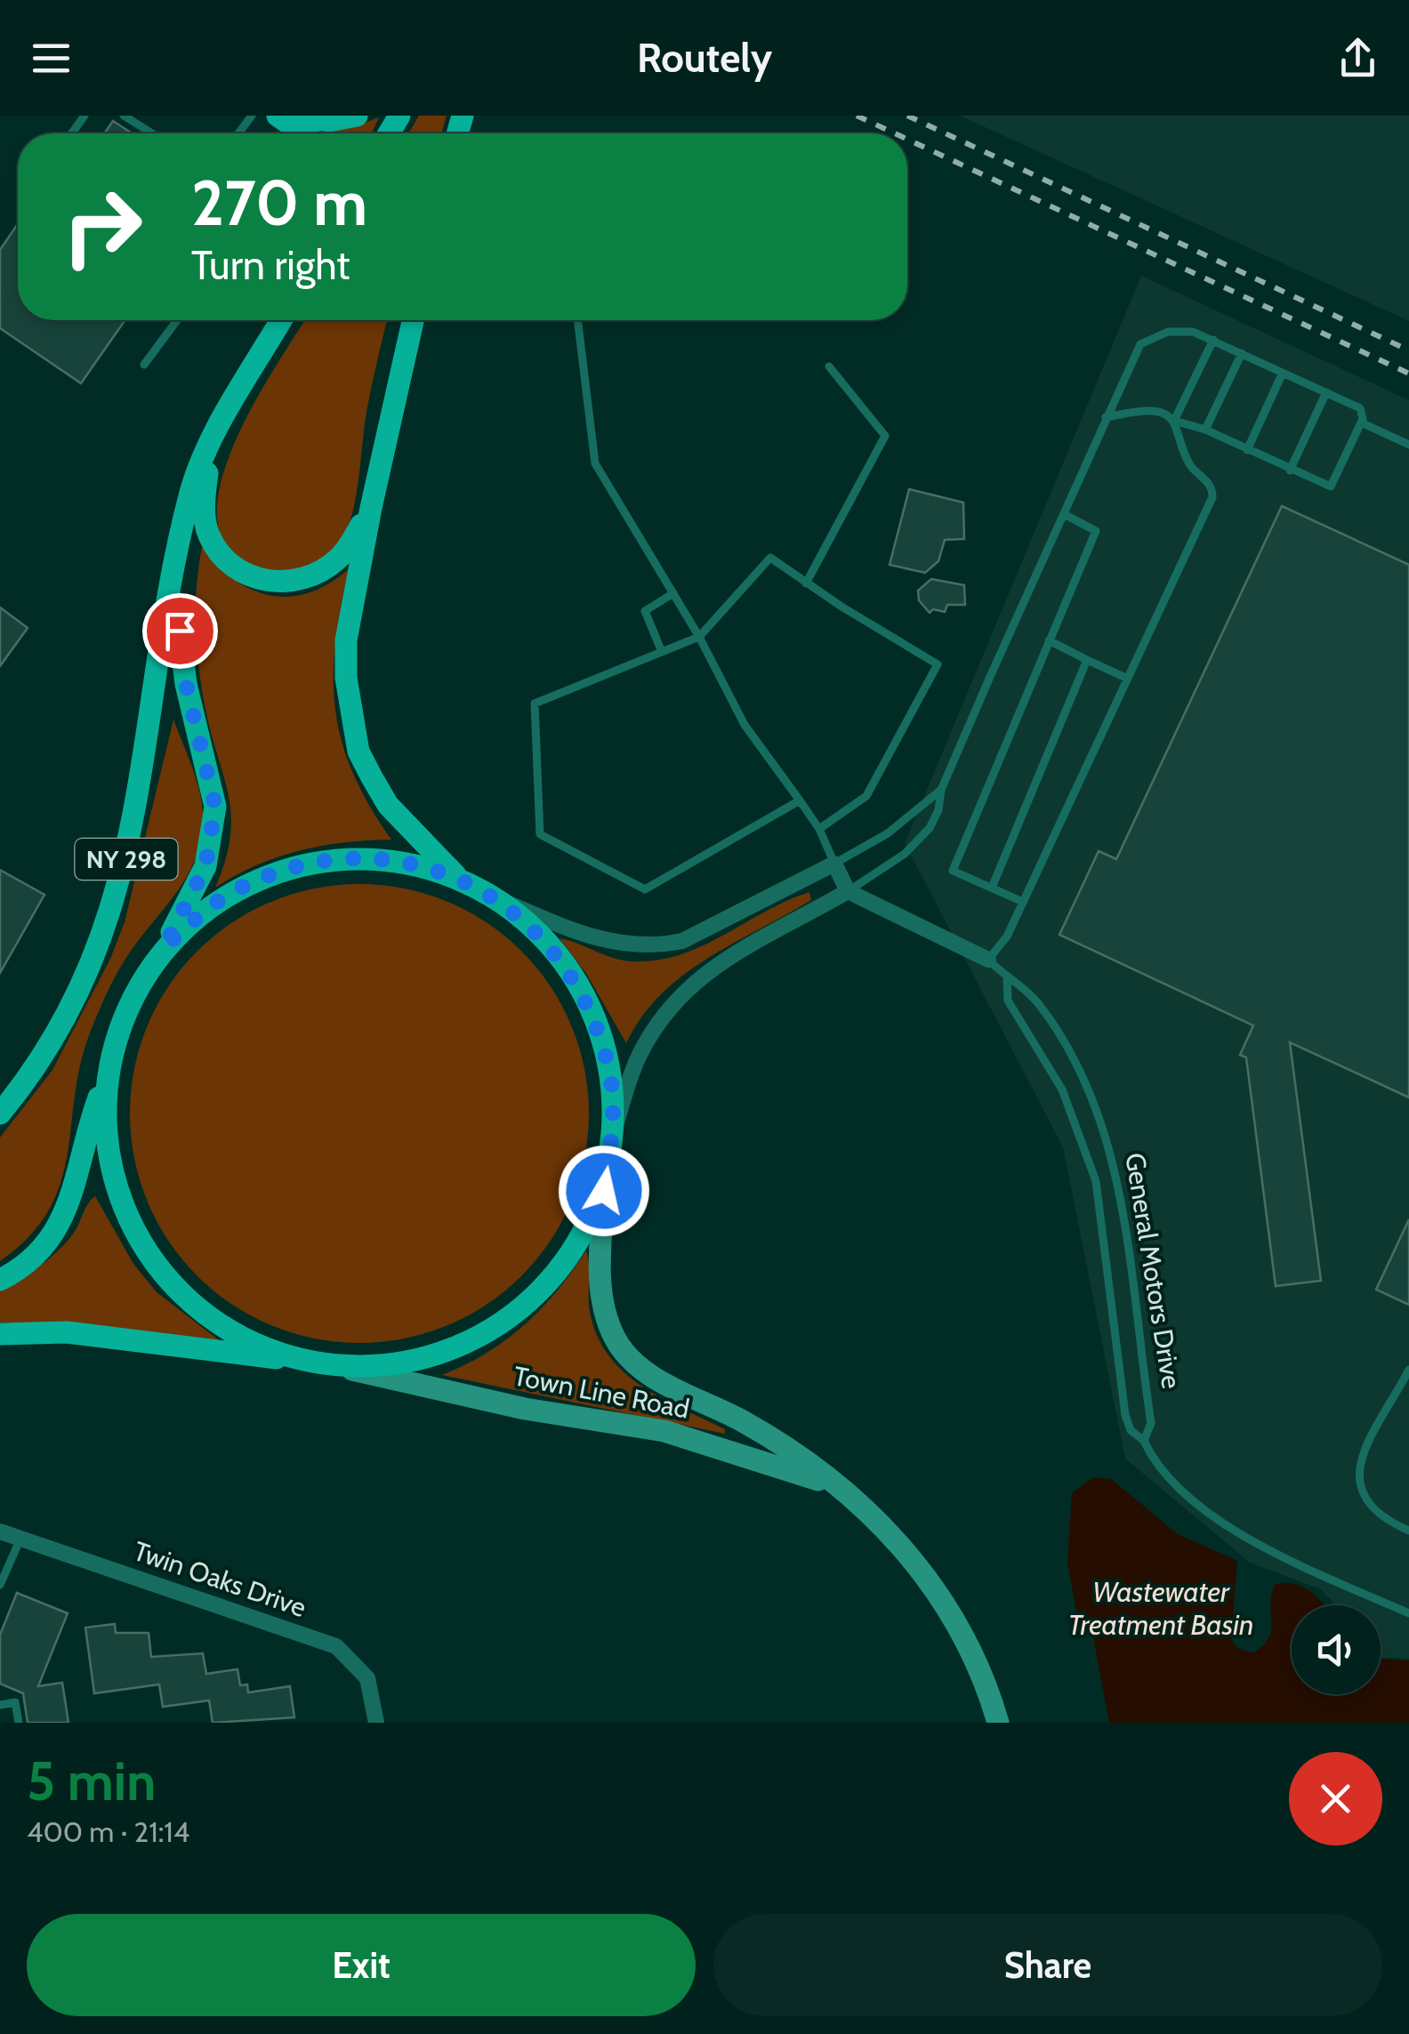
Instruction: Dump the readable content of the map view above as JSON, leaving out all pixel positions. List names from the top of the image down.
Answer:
{
  "streets": {
    "main road": ["NY 298"],
    "street": ["General Motors Drive", "Town Line Road", "Twin Oaks Drive"]
  },
  "water": ["Wastewater Treatment Basin"],
  "page": {
    "header": "Routely",
    "turn": ["270 m", "Turn right"],
    "heading": ["5 min", "400 m · 21:14"],
    "buttons": ["Exit", "Share"]
  }
}
